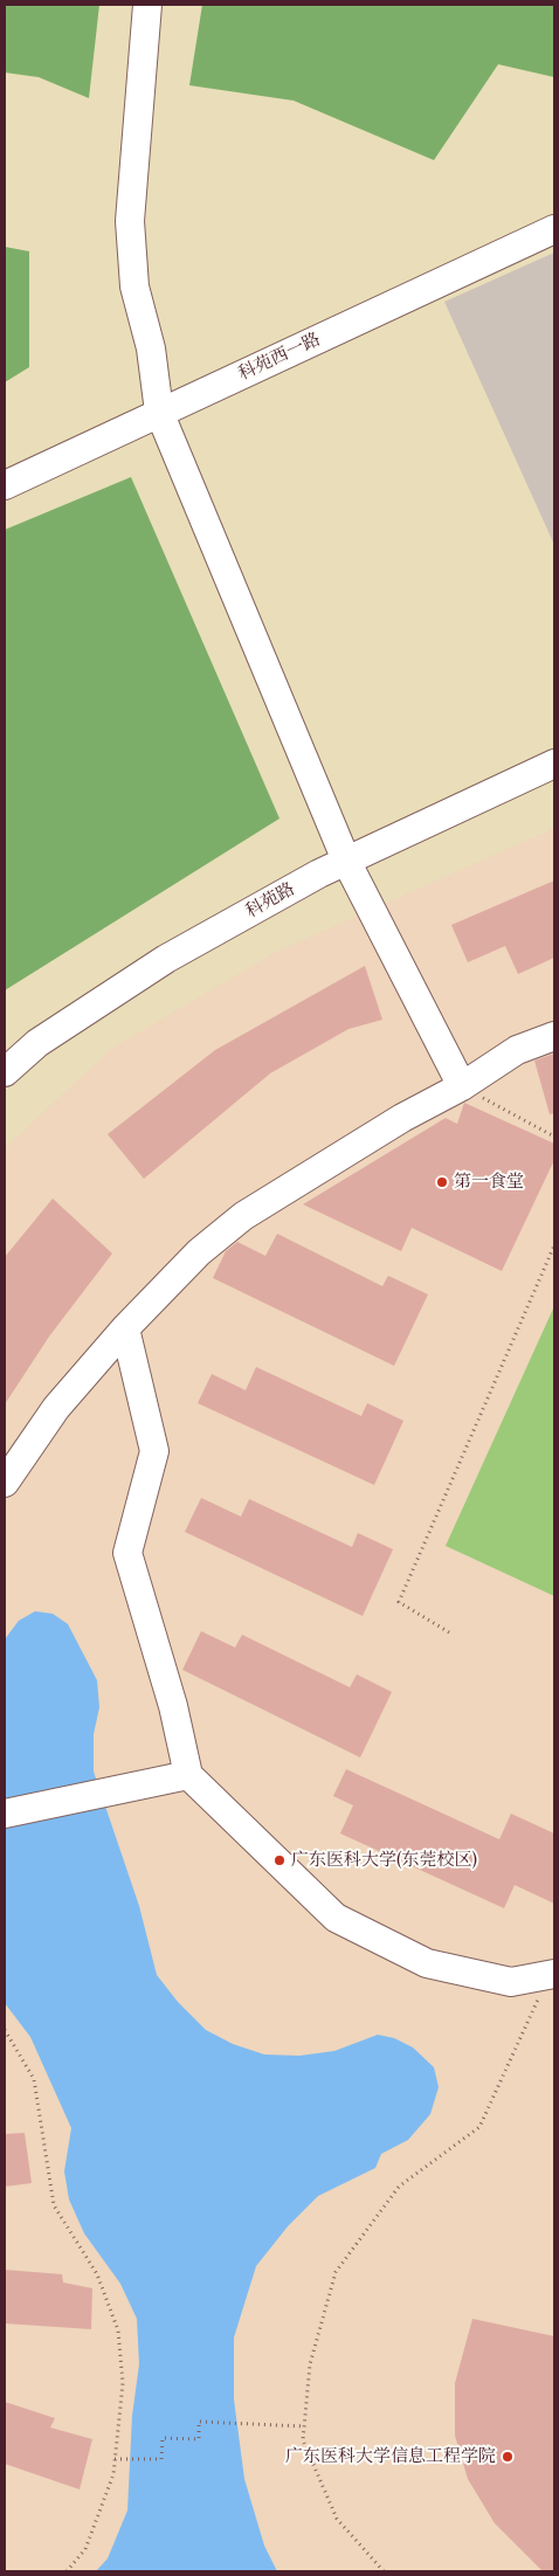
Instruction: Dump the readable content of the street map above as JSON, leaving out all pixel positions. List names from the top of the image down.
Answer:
{
  "streets": {
    "street": ["科苑西一路", "科苑路"]
  },
  "places": ["第一食堂", "广东医科大学(东莞校区)", "广东医科大学信息工程学院"]
}
